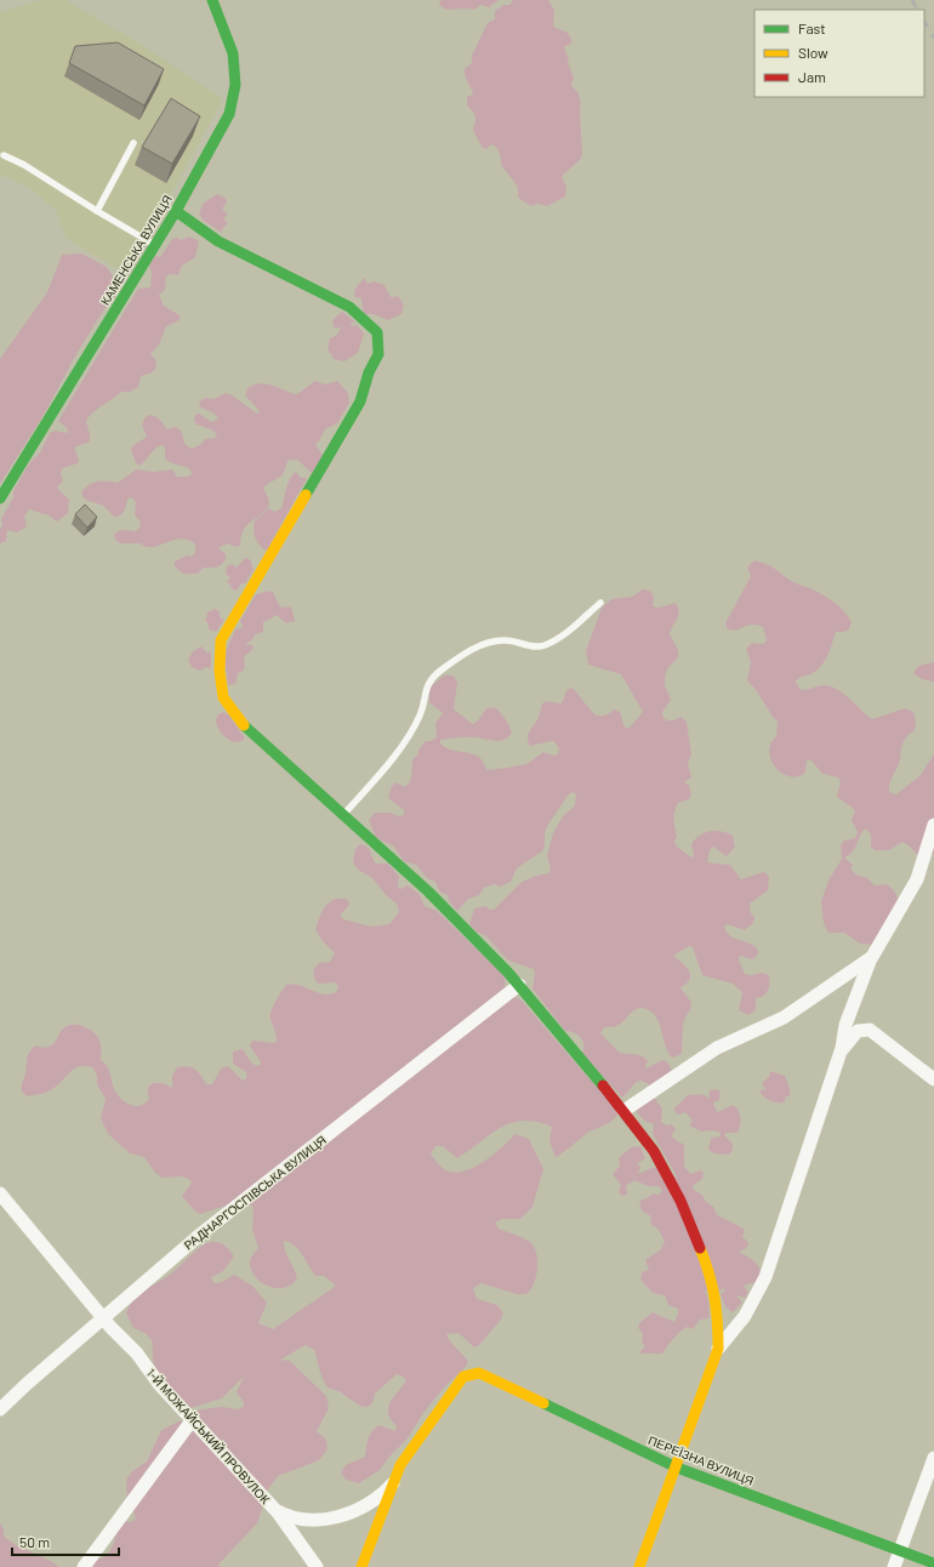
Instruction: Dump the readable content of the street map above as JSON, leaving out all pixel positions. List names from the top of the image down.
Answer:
{
  "streets": {
    "street": [
      "КАМЕНСЬКА ВУЛИЦЯ",
      "РАДНАРГОСПІВСЬКА ВУЛИЦЯ",
      "1-Й МОЖАЙСЬКИЙ ПРОВУЛОК",
      "ПЕРЕЇЗНА ВУЛИЦЯ"
    ]
  },
  "crossings": [
    ["РАДНАРГОСПІВСЬКА ВУЛИЦЯ", "1-Й МОЖАЙСЬКИЙ ПРОВУЛОК"],
    ["1-Й МОЖАЙСЬКИЙ ПРОВУЛОК", "ПЕРЕЇЗНА ВУЛИЦЯ"]
  ],
  "legend": ["Fast", "Slow", "Jam"],
  "scale_bar": "50 m"
}
